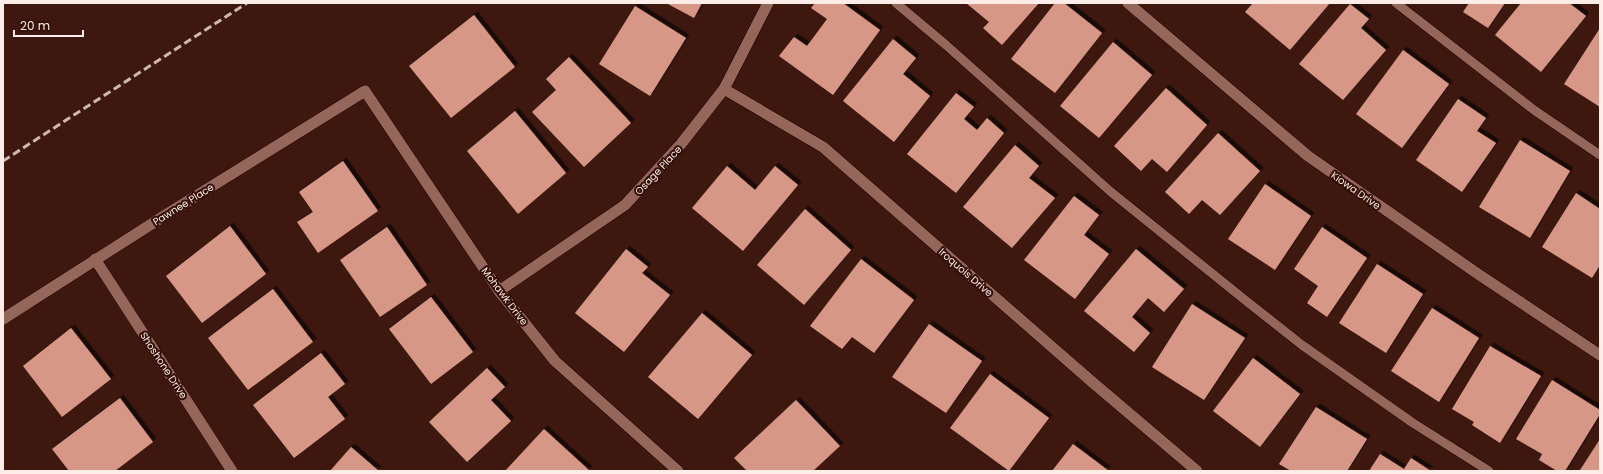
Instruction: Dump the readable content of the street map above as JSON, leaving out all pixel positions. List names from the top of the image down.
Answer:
{
  "streets": {
    "street": [
      "Osage Place",
      "Kiowa Drive",
      "Pawnee Place",
      "Iroquois Drive",
      "Mohawk Drive",
      "Shoshone Drive"
    ]
  },
  "crossings": [
    ["Osage Place", "Iroquois Drive"],
    ["Osage Place", "Mohawk Drive"],
    ["Pawnee Place", "Mohawk Drive"],
    ["Pawnee Place", "Shoshone Drive"]
  ],
  "scale_bar": "20 m"
}
